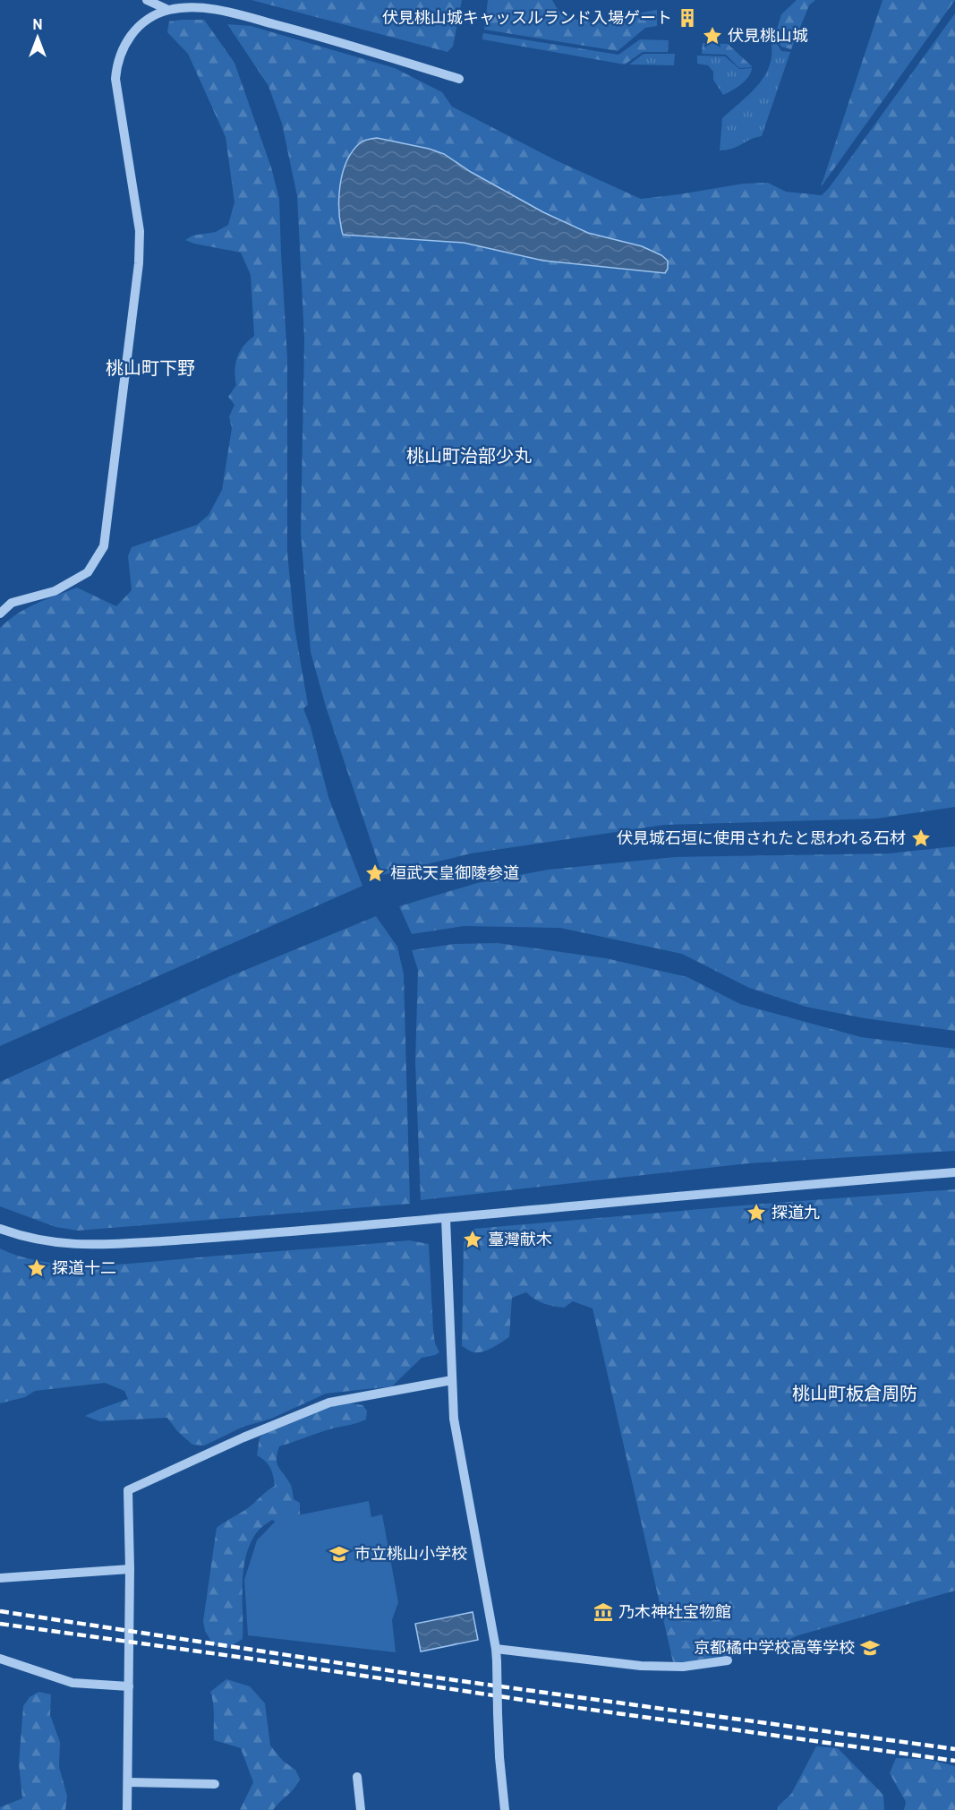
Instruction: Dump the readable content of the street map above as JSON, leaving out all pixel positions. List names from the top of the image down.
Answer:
{
  "districts": ["桃山町下野", "桃山町治部少丸", "桃山町板倉周防"],
  "places": {
    "building": ["伏見桃山城キャッスルランド入場ゲート"],
    "place": [
      "伏見桃山城",
      "伏見城石垣に使用されたと思われる石材",
      "桓武天皇御陵参道",
      "探道九",
      "臺灣献木",
      "探道十二"
    ],
    "school or university": ["市立桃山小学校", "京都橘中学校高等学校"],
    "museum": ["乃木神社宝物館"]
  },
  "north": "top"
}
